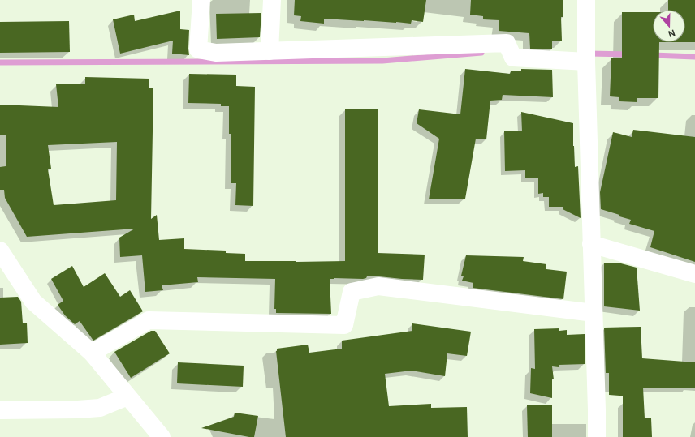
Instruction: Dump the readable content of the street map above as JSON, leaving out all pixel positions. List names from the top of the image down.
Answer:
{
  "north": "bottom"
}
